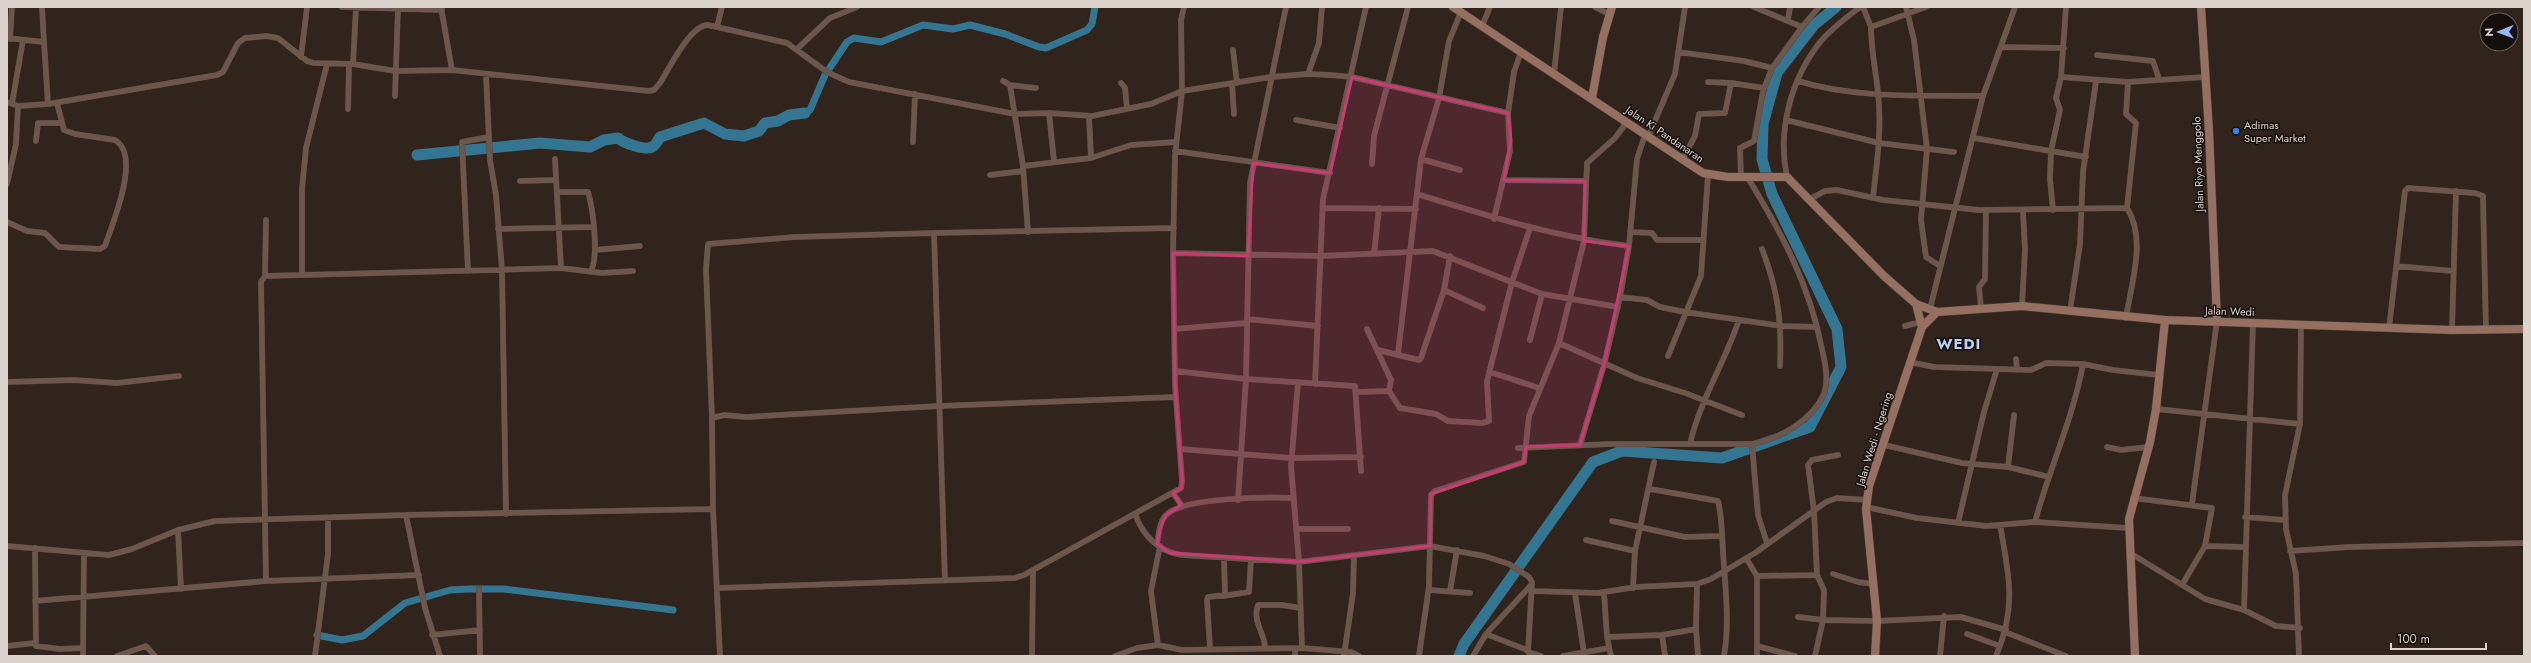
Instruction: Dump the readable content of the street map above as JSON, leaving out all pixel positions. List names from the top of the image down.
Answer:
{
  "streets": {
    "main road": [
      "Jalan Ki Pandanaran",
      "Jalan Riyo Menggolo",
      "Jalan Wedi",
      "Jalan Wedi - Ngering"
    ]
  },
  "crossings": [
    ["Jalan Riyo Menggolo", "Jalan Wedi"]
  ],
  "districts": ["WEDI"],
  "places": ["Adimas Super Market"],
  "scale_bar": "100 m",
  "north": "left"
}
